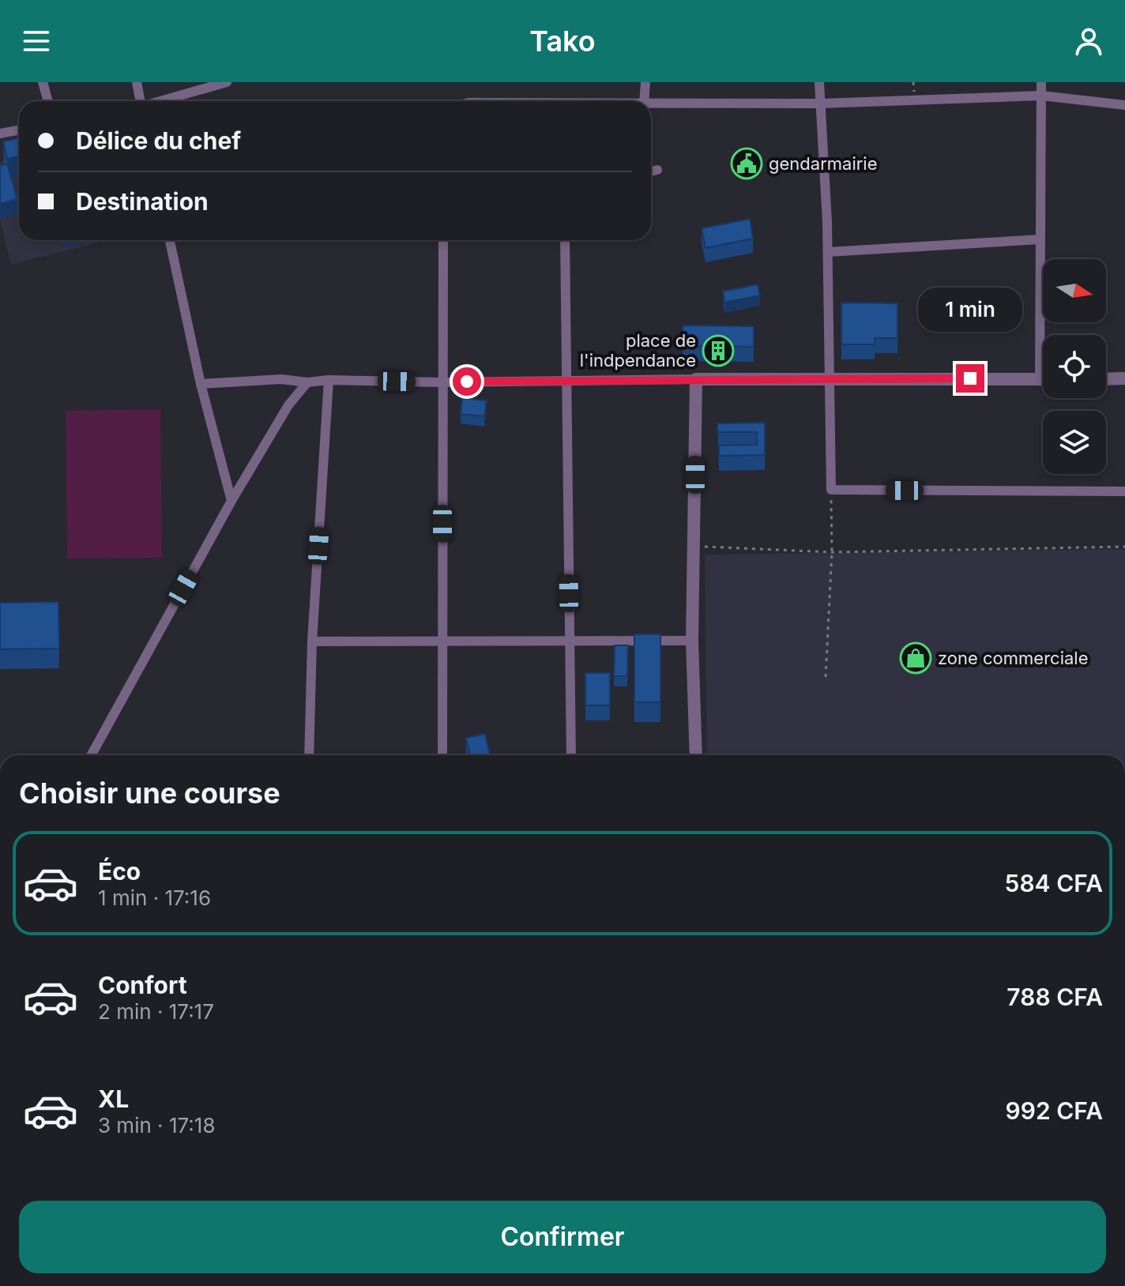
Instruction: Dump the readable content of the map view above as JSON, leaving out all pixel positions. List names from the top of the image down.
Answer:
{
  "places": {
    "public building": ["gendarmairie"],
    "building": ["place de l'indpendance"],
    "shop": ["zone commerciale"]
  },
  "north": "right",
  "page": {
    "header": "Tako",
    "banner": ["Délice du chef", "Destination"],
    "bubble": "1 min",
    "heading": "Choisir une course",
    "list": [
      {
        "name": "Éco",
        "note": "1 min · 17:16",
        "value": "584 CFA"
      },
      {
        "name": "Confort",
        "note": "2 min · 17:17",
        "value": "788 CFA"
      },
      {
        "name": "XL",
        "note": "3 min · 17:18",
        "value": "992 CFA"
      }
    ],
    "buttons": "Confirmer"
  }
}
